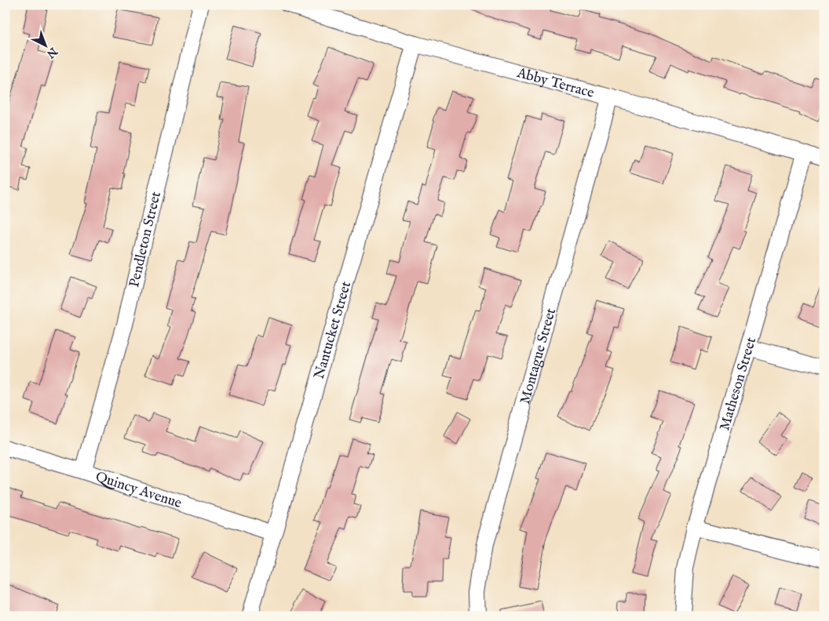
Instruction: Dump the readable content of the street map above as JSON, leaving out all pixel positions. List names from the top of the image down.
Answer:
{
  "streets": {
    "street": [
      "Abby Terrace",
      "Pendleton Street",
      "Nantucket Street",
      "Montague Street",
      "Matheson Street",
      "Quincy Avenue"
    ]
  },
  "crossings": [
    ["Abby Terrace", "Nantucket Street"],
    ["Abby Terrace", "Montague Street"],
    ["Abby Terrace", "Matheson Street"],
    ["Pendleton Street", "Quincy Avenue"],
    ["Nantucket Street", "Quincy Avenue"]
  ],
  "north": "bottom right"
}
